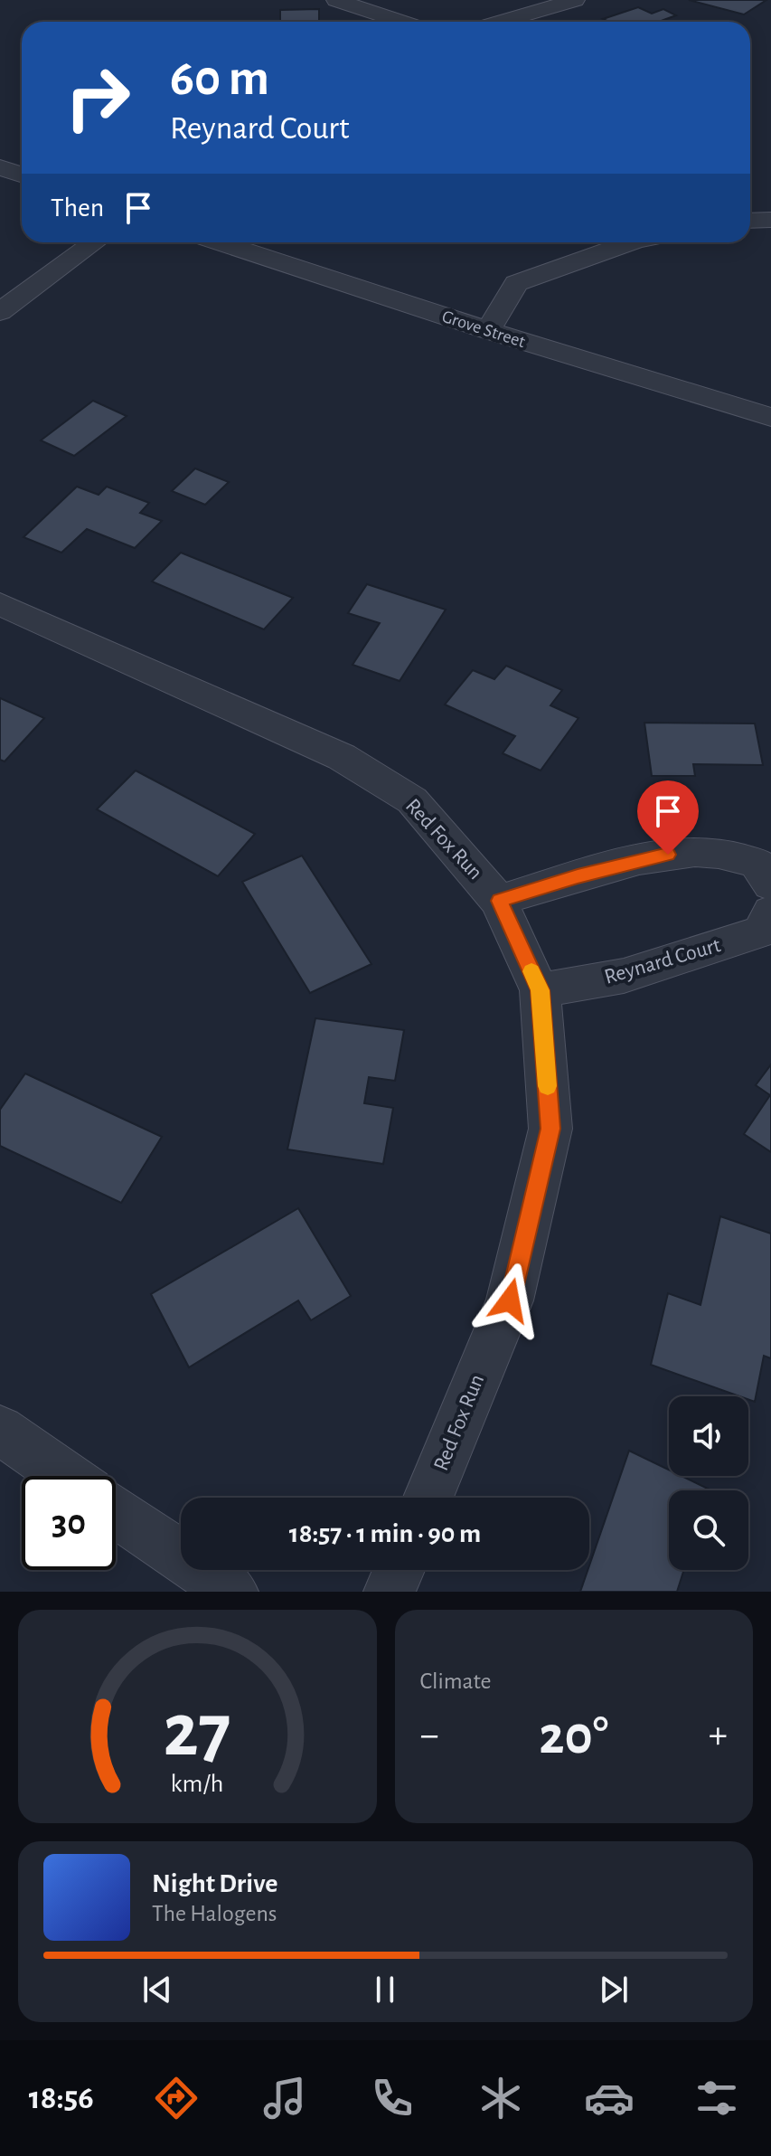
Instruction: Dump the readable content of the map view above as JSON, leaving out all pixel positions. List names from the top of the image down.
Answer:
{
  "streets": {
    "street": ["Grove Street", "Red Fox Run", "Reynard Court"]
  },
  "crossings": [
    ["Red Fox Run", "Reynard Court"]
  ],
  "page": {
    "turn": ["60 m", "Reynard Court"],
    "then": "Then",
    "limit": "30",
    "trip": "18:57 · 1 min · 90 m",
    "tile": "Climate",
    "heat": ["−", "20°", "+"],
    "song": ["Night Drive", "The Halogens"],
    "tabs": "18:56",
    "gauge": ["27", "km/h"]
  }
}
